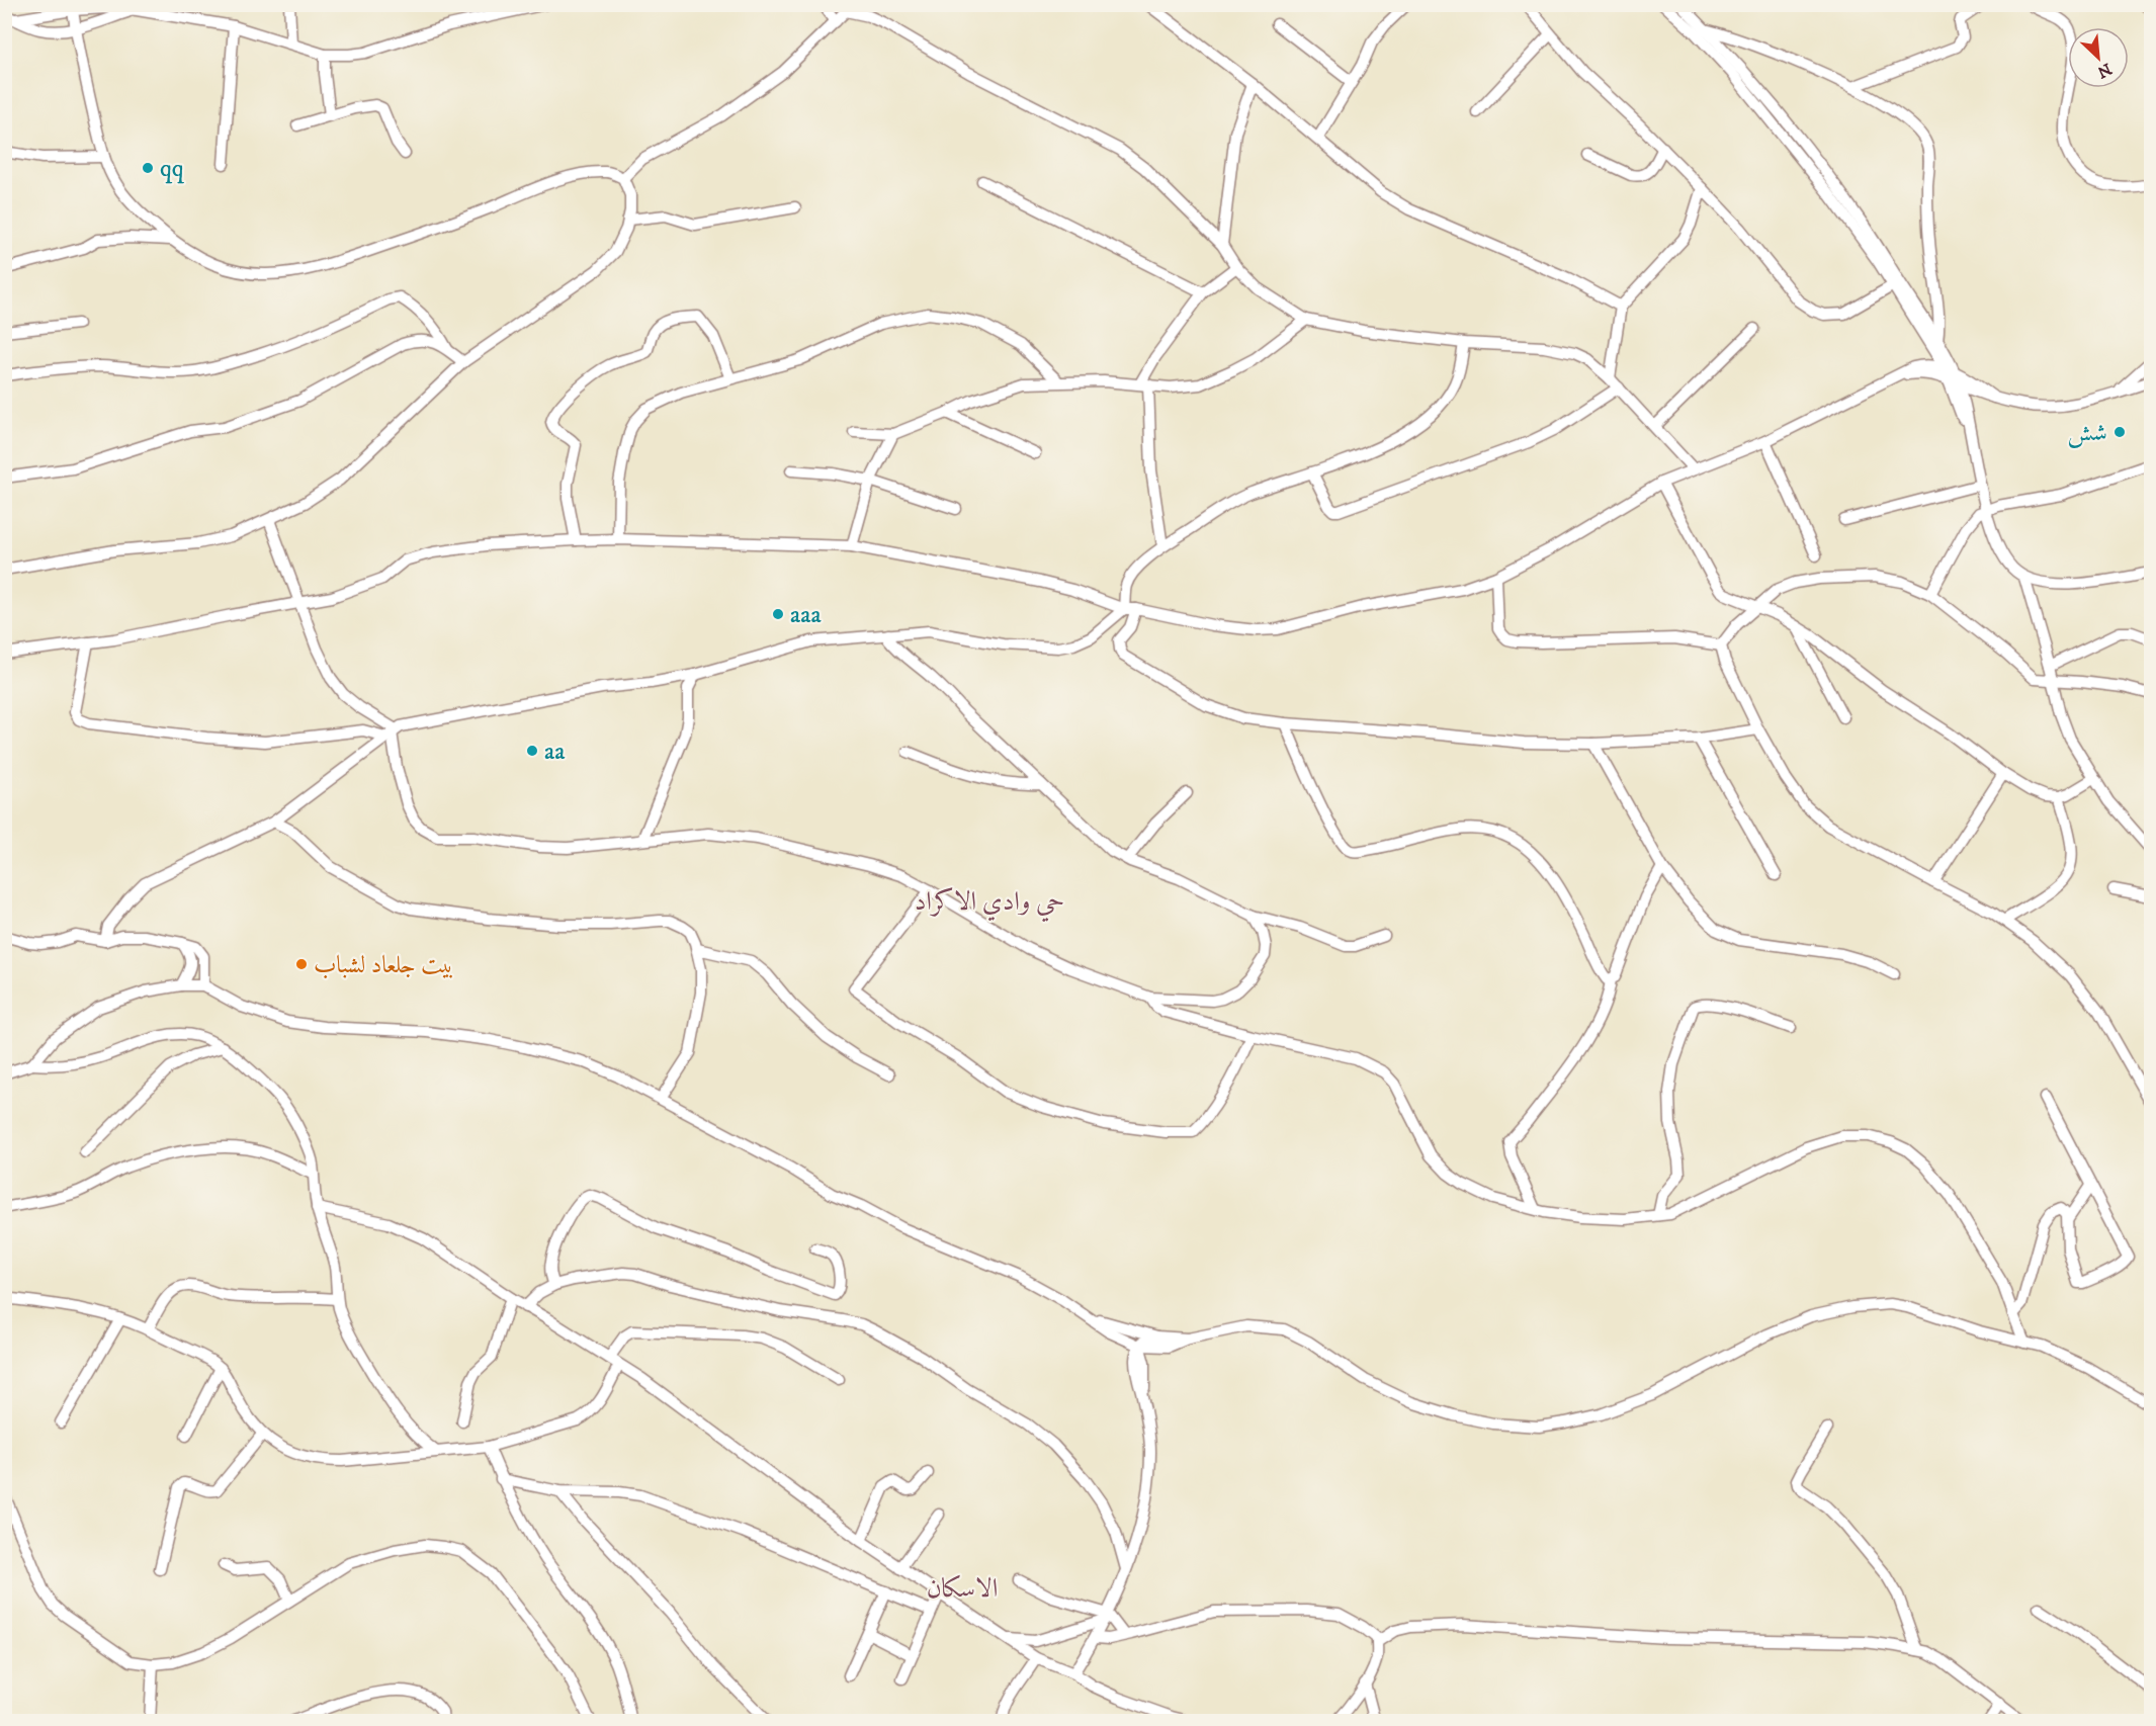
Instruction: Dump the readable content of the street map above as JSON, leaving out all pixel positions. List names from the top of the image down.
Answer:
{
  "districts": ["حي وادي الاكراد", "الاسكان"],
  "places": [
    "qq",
    "شش",
    "aaa",
    "aa",
    "بيت جلعاد لشباب"
  ],
  "north": "bottom right"
}
